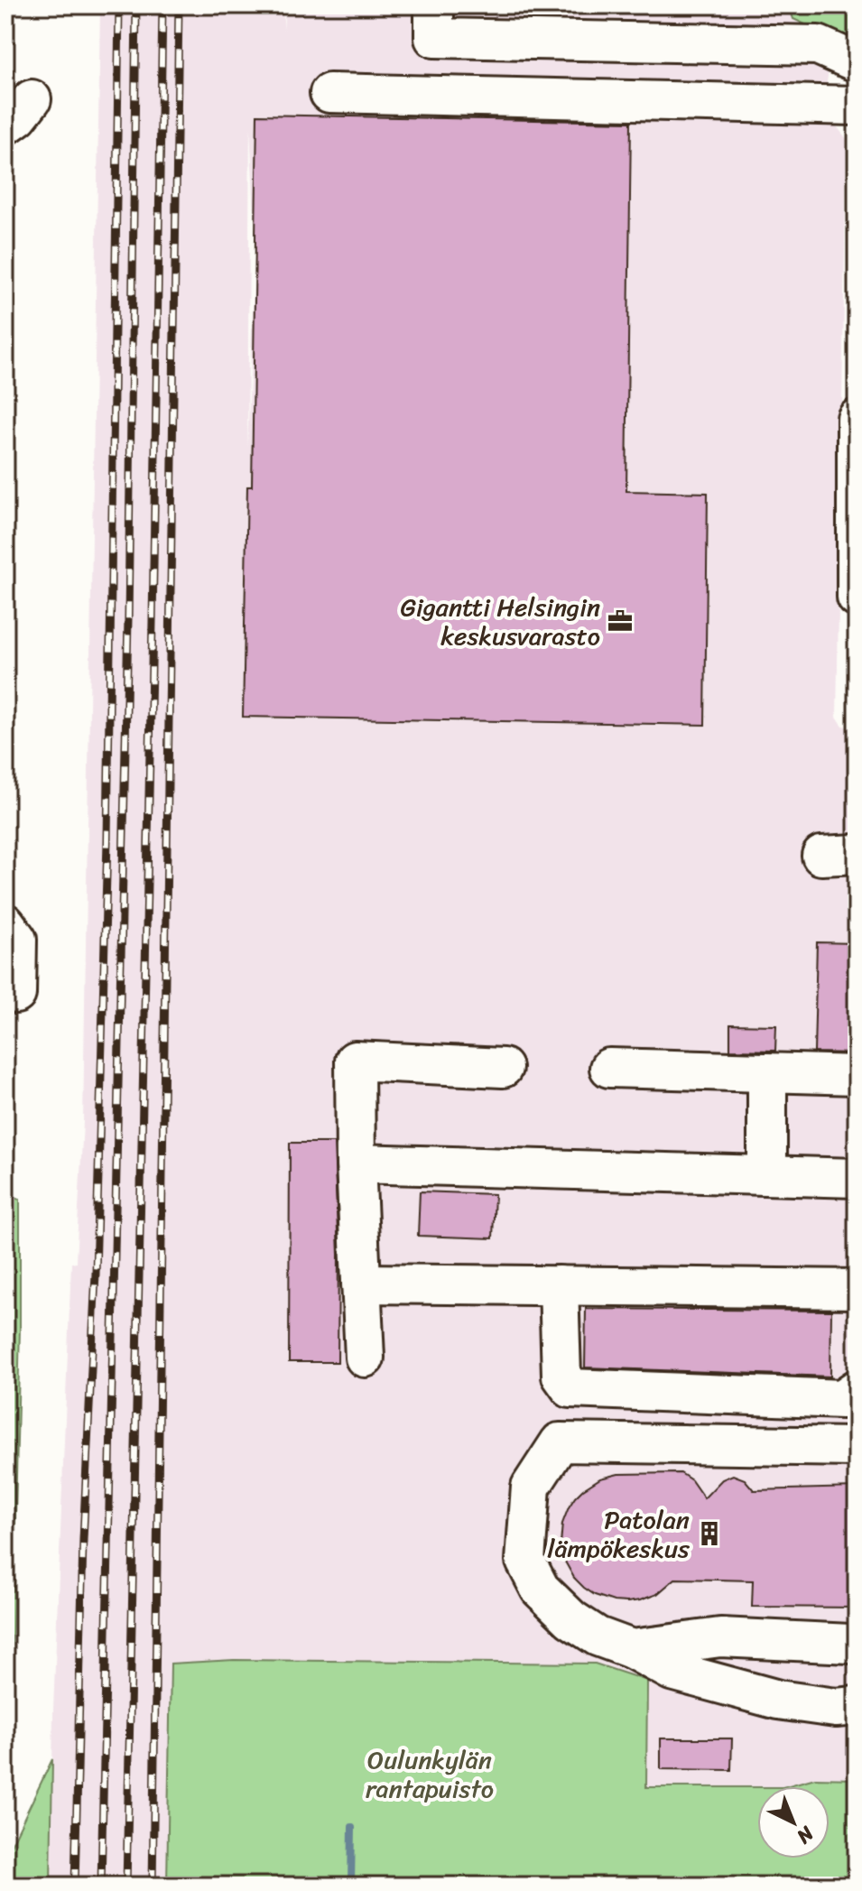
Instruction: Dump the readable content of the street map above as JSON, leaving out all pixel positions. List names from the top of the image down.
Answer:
{
  "parks": ["Oulunkylän rantapuisto"],
  "places": {
    "office": ["Gigantti Helsingin keskusvarasto"],
    "building": ["Patolan lämpökeskus"]
  },
  "north": "bottom right"
}
